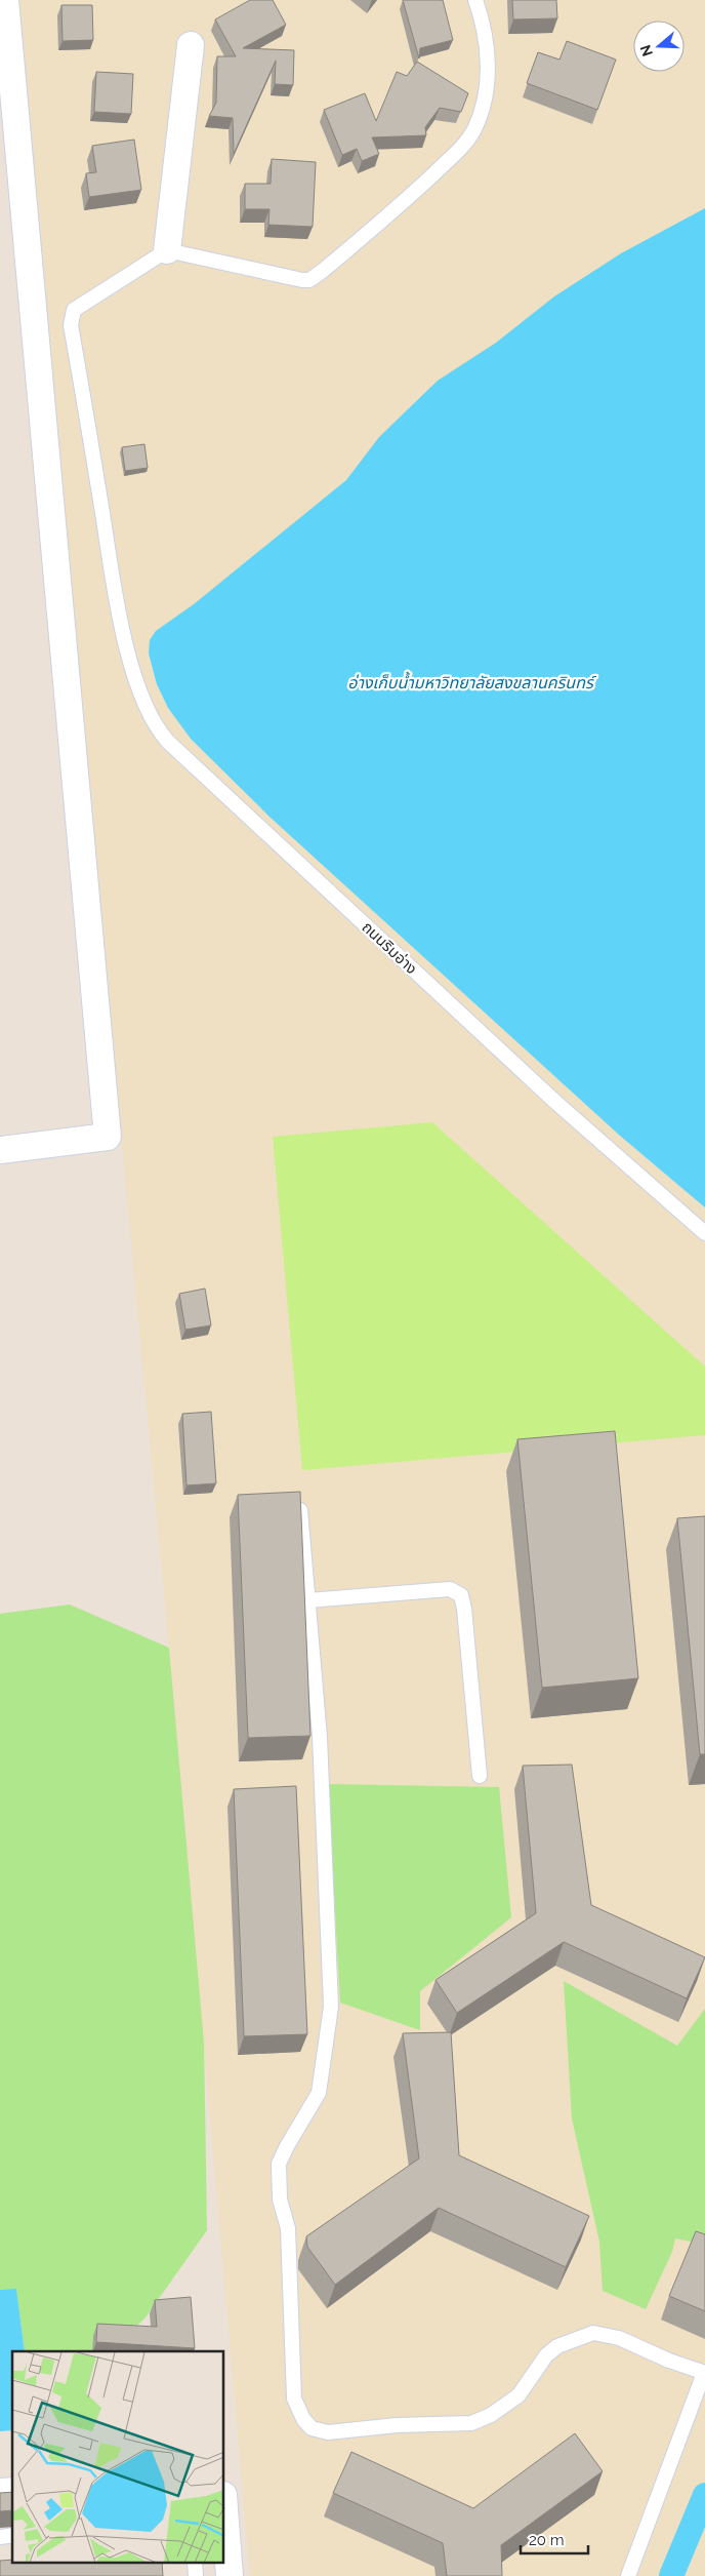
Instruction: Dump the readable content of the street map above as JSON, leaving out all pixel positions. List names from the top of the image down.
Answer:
{
  "streets": {
    "lane": ["ถนนริมอ่าง"]
  },
  "water": ["อ่างเก็บน้ำมหาวิทยาลัยสงขลานครินทร์"],
  "scale_bar": "20 m",
  "north": "left"
}
